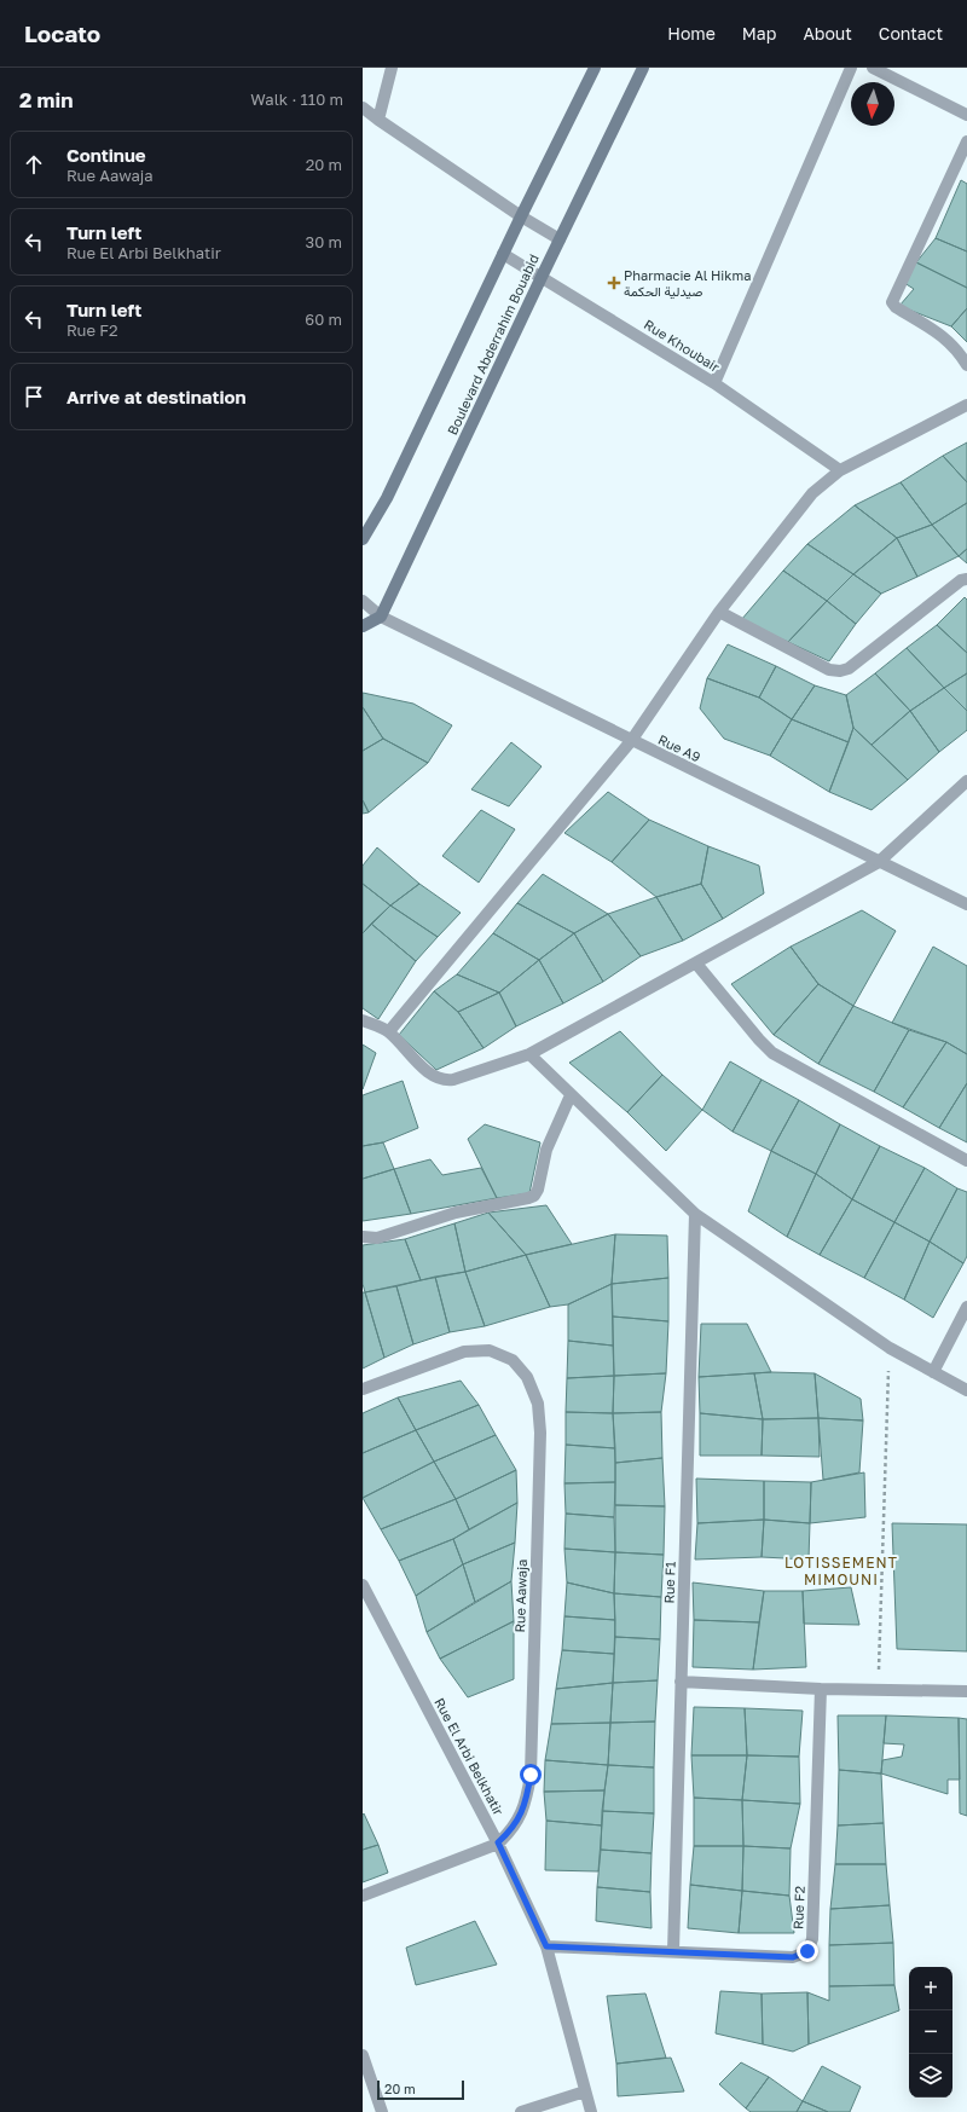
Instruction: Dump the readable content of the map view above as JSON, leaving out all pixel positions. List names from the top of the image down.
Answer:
{
  "streets": {
    "main road": ["Boulevard Abderrahim Bouabid"],
    "street": [
      "Rue Khoubair",
      "Rue A9",
      "Rue F1",
      "Rue Aawaja",
      "Rue El Arbi Belkhatir",
      "Rue F2"
    ]
  },
  "crossings": [
    ["Boulevard Abderrahim Bouabid", "Rue Khoubair"],
    ["Boulevard Abderrahim Bouabid", "Rue A9"],
    ["Rue F1", "Rue F2"],
    ["Rue Aawaja", "Rue El Arbi Belkhatir"],
    ["Rue El Arbi Belkhatir", "Rue F2"]
  ],
  "districts": ["LOTISSEMENT MIMOUNI"],
  "places": {
    "health": ["Pharmacie Al Hikma صيدلية الحكمة"]
  },
  "scale_bar": "20 m",
  "north": "bottom",
  "page": {
    "header": "Locato",
    "nav": [
      "Home",
      "Map",
      "About",
      "Contact"
    ],
    "heading": ["2 min", "Walk · 110 m"],
    "list": [
      ["Continue", "Rue Aawaja", "20 m"],
      ["Turn left", "Rue El Arbi Belkhatir", "30 m"],
      ["Turn left", "Rue F2", "60 m"],
      "Arrive at destination"
    ],
    "map_buttons": ["+", "−"],
    "scale": "20 m"
  }
}
